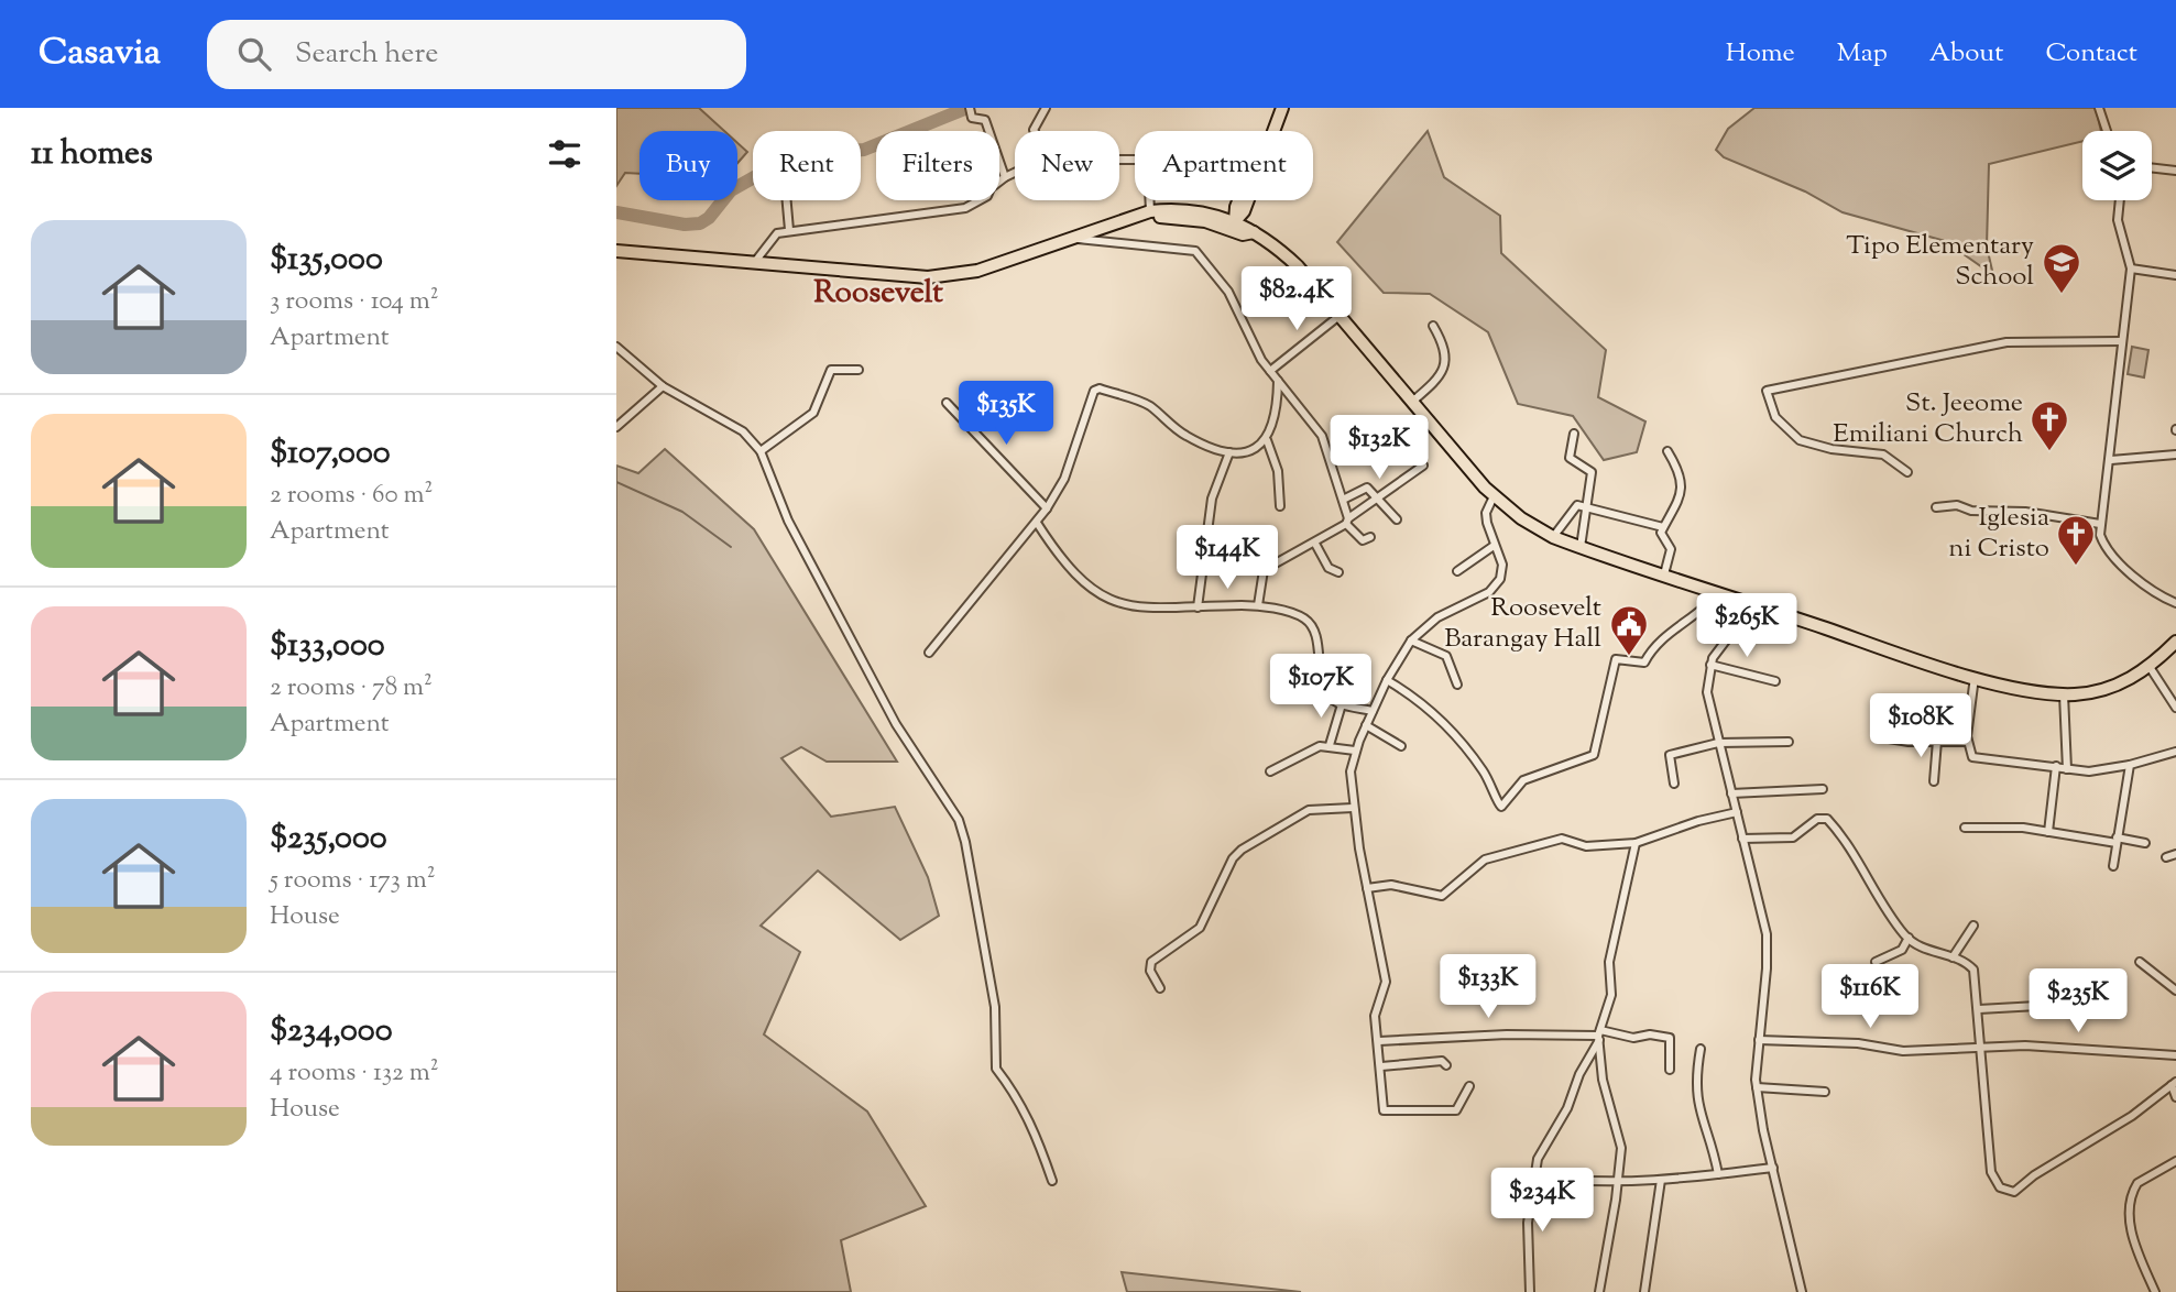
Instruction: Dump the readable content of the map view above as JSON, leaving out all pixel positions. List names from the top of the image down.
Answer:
{
  "districts": ["Roosevelt"],
  "places": {
    "school or university": ["Tipo Elementary School"],
    "church": ["St. Jeeome Emiliani Church", "Iglesia ni Cristo"],
    "public building": ["Roosevelt Barangay Hall"]
  },
  "page": {
    "header": "Casavia",
    "search": "Search here",
    "nav": [
      "Home",
      "Map",
      "About",
      "Contact"
    ],
    "heading": "11 homes",
    "chip": [
      "Buy",
      "Rent",
      "Filters",
      "New",
      "Apartment"
    ],
    "list": [
      {
        "name": "$135,000",
        "note": "3 rooms · 104 m² · Apartment"
      },
      {
        "name": "$107,000",
        "note": "2 rooms · 60 m² · Apartment"
      },
      {
        "name": "$133,000",
        "note": "2 rooms · 78 m² · Apartment"
      },
      {
        "name": "$235,000",
        "note": "5 rooms · 173 m² · House"
      },
      {
        "name": "$234,000",
        "note": "4 rooms · 132 m² · House"
      }
    ],
    "price": [
      "$82.4K",
      "$135K",
      "$132K",
      "$144K",
      "$265K",
      "$107K",
      "$108K",
      "$133K",
      "$116K",
      "$235K",
      "$234K"
    ]
  }
}
